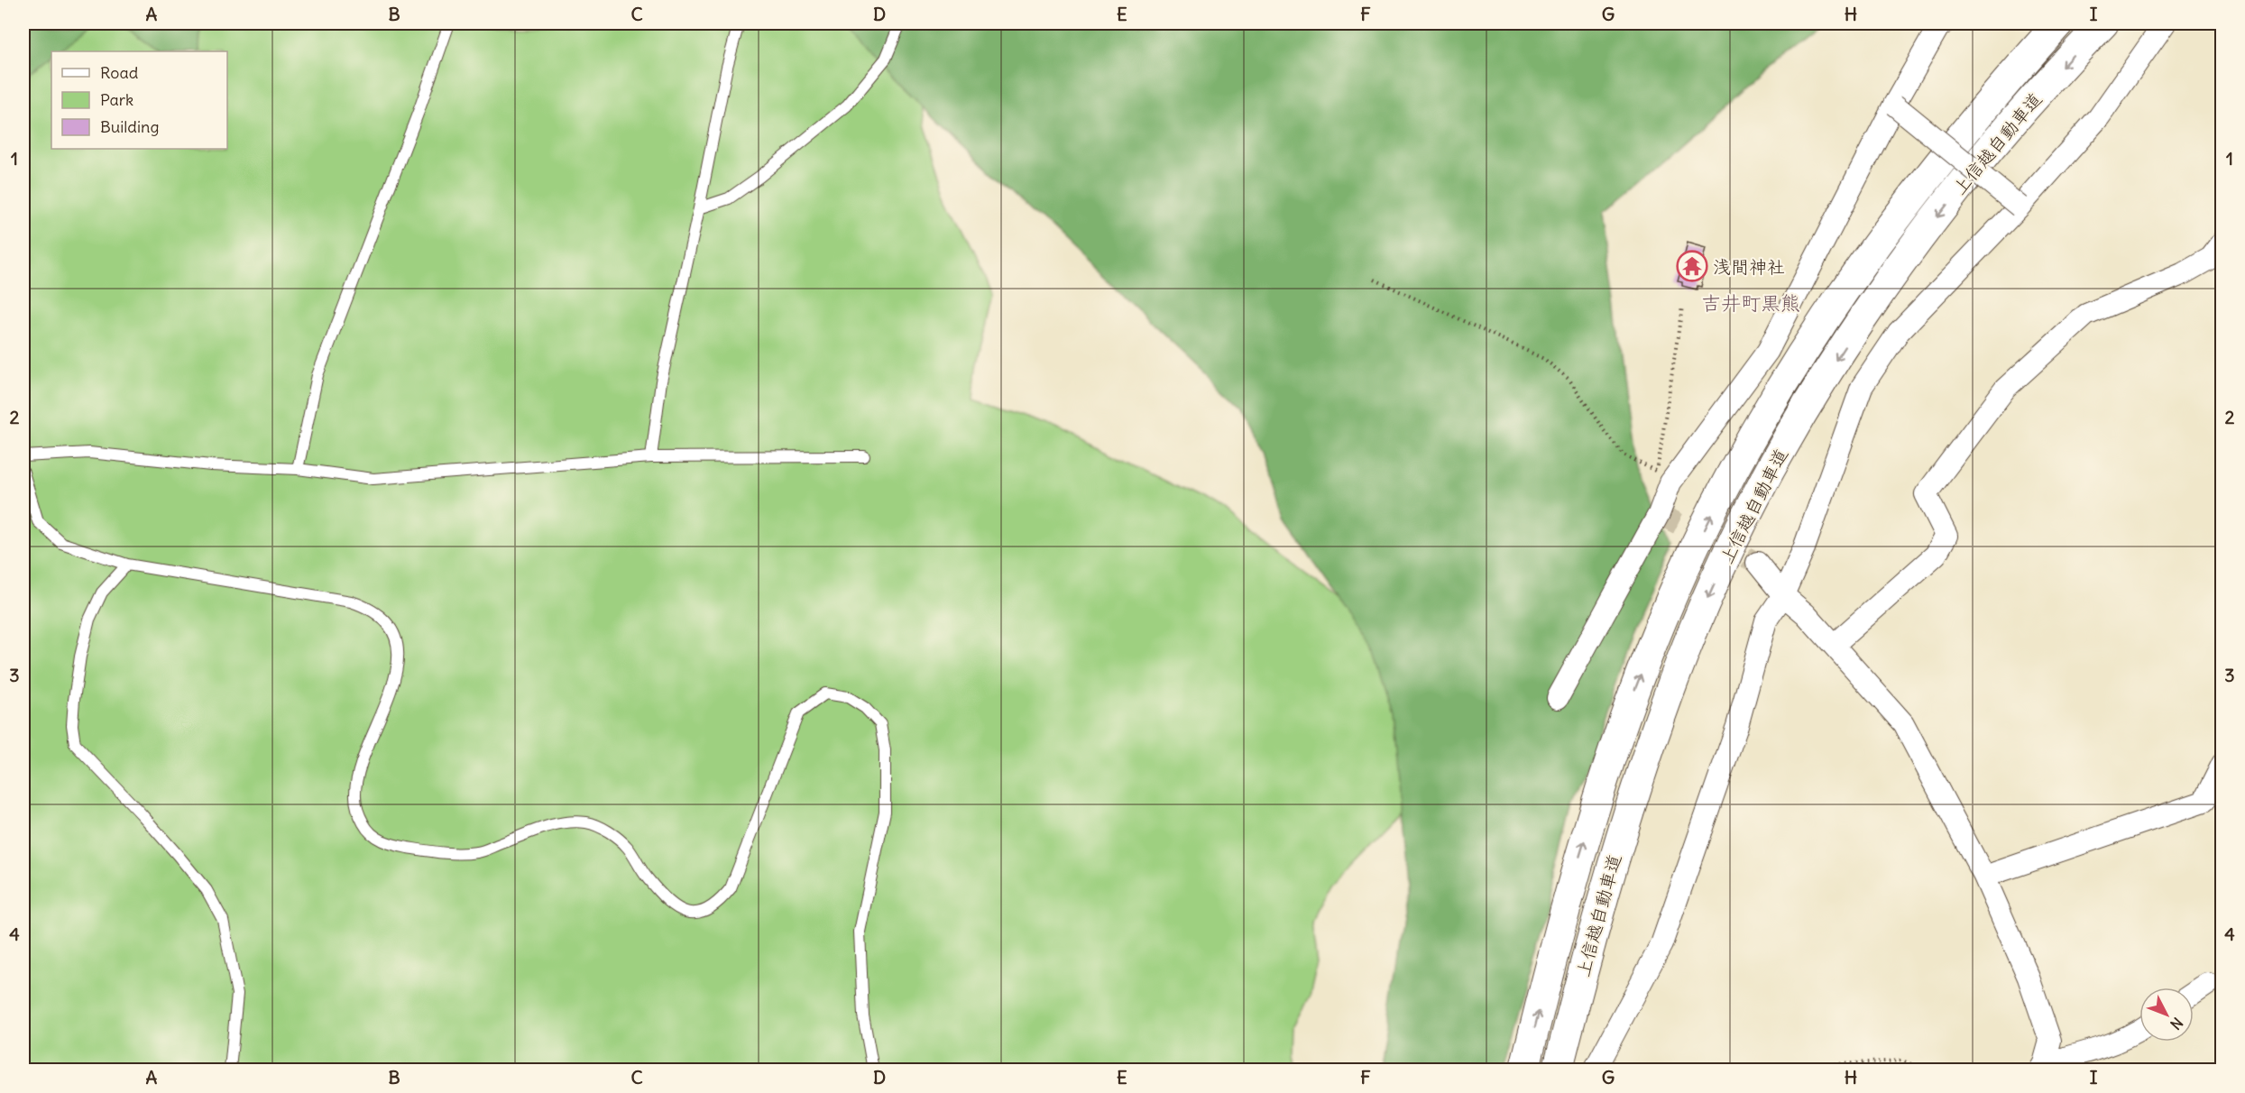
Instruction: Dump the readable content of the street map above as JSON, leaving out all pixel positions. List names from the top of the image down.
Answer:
{
  "streets": {
    "highway": ["上信越自動車道"]
  },
  "districts": ["吉井町黒熊"],
  "places": {
    "temple": ["浅間神社"]
  },
  "legend": ["Road", "Park", "Building"],
  "north": "bottom right",
  "grid": {
    "columns": [
      "A",
      "B",
      "C",
      "D",
      "E",
      "F",
      "G",
      "H",
      "I"
    ],
    "rows": [
      "1",
      "2",
      "3",
      "4"
    ]
  }
}
